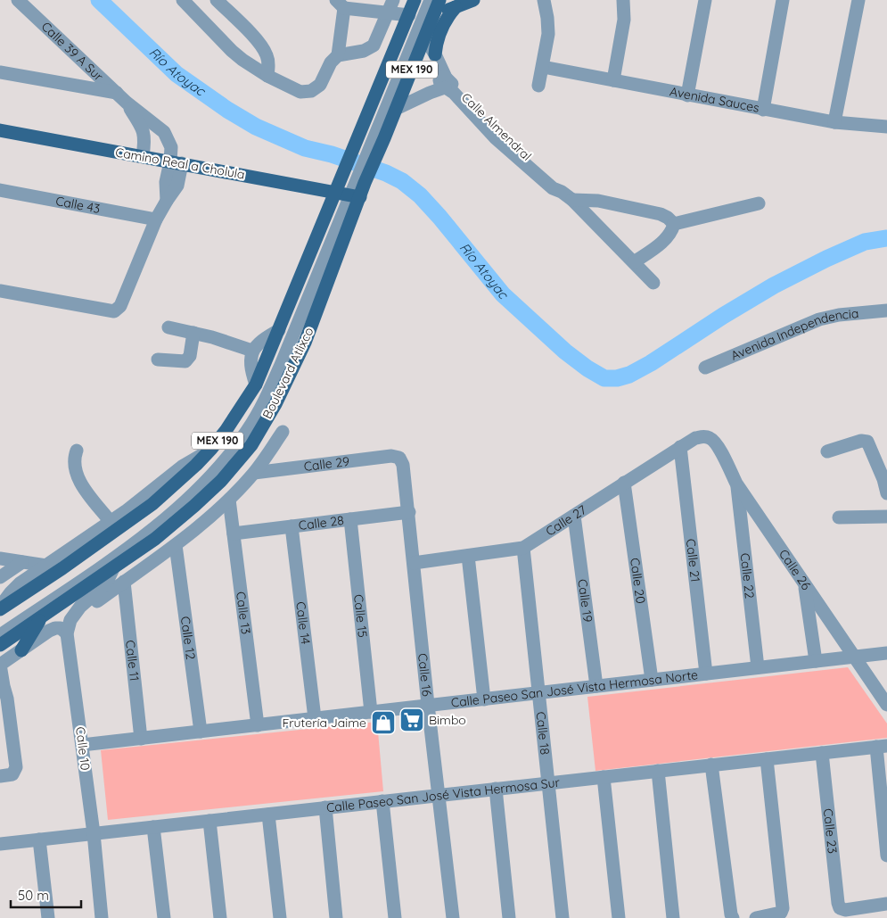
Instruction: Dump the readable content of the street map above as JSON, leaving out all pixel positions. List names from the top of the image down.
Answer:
{
  "streets": {
    "main road": ["MEX 190", "Camino Real a Cholula", "Boulevard Atlixco"],
    "street": [
      "Calle 39 A Sur",
      "Avenida Sauces",
      "Calle Almendral",
      "Calle 43",
      "Avenida Independencia",
      "Calle 29",
      "Calle 27",
      "Calle 28",
      "Calle 21",
      "Calle 26",
      "Calle 22",
      "Calle 20",
      "Calle 19",
      "Calle 13",
      "Calle 15",
      "Calle 14",
      "Calle 12",
      "Calle 11",
      "Calle 16",
      "Calle Paseo San José Vista Hermosa Norte",
      "Calle 18",
      "Calle 10",
      "Calle Paseo San José Vista Hermosa Sur",
      "Calle 23"
    ]
  },
  "crossings": [
    ["Calle 39 A Sur", "Camino Real a Cholula"],
    ["Calle 39 A Sur", "Calle 43"],
    ["Calle Almendral", "Boulevard Atlixco"],
    ["Camino Real a Cholula", "Boulevard Atlixco"],
    ["Calle 29", "Calle 16"],
    ["Calle 27", "Calle 21"],
    ["Calle 27", "Calle 26"],
    ["Calle 27", "Calle 20"],
    ["Calle 27", "Calle 19"],
    ["Calle 27", "Calle 16"],
    ["Calle 27", "Calle 18"],
    ["Calle 28", "Calle 13"],
    ["Calle 28", "Calle 15"],
    ["Calle 28", "Calle 14"],
    ["Calle 28", "Calle 16"],
    ["Calle 21", "Calle Paseo San José Vista Hermosa Norte"],
    ["Calle 26", "Calle 22"],
    ["Calle 26", "Calle Paseo San José Vista Hermosa Norte"],
    ["Calle 22", "Calle Paseo San José Vista Hermosa Norte"],
    ["Calle 20", "Calle Paseo San José Vista Hermosa Norte"],
    ["Calle 19", "Calle Paseo San José Vista Hermosa Norte"],
    ["Calle 13", "Calle Paseo San José Vista Hermosa Norte"],
    ["Calle 15", "Calle Paseo San José Vista Hermosa Norte"],
    ["Calle 14", "Calle Paseo San José Vista Hermosa Norte"],
    ["Calle 12", "Calle Paseo San José Vista Hermosa Norte"],
    ["Calle 11", "Calle Paseo San José Vista Hermosa Norte"],
    ["Calle 16", "Calle Paseo San José Vista Hermosa Norte"],
    ["Calle 16", "Calle Paseo San José Vista Hermosa Sur"],
    ["Calle Paseo San José Vista Hermosa Norte", "Calle 18"],
    ["Calle Paseo San José Vista Hermosa Norte", "Calle 10"],
    ["Calle 18", "Calle Paseo San José Vista Hermosa Sur"],
    ["Calle 10", "Calle Paseo San José Vista Hermosa Sur"],
    ["Calle Paseo San José Vista Hermosa Sur", "Calle 23"]
  ],
  "water": ["Río Atoyac"],
  "places": {
    "supermarket": ["Bimbo"],
    "shop": ["Frutería Jaime"]
  },
  "scale_bar": "50 m"
}
